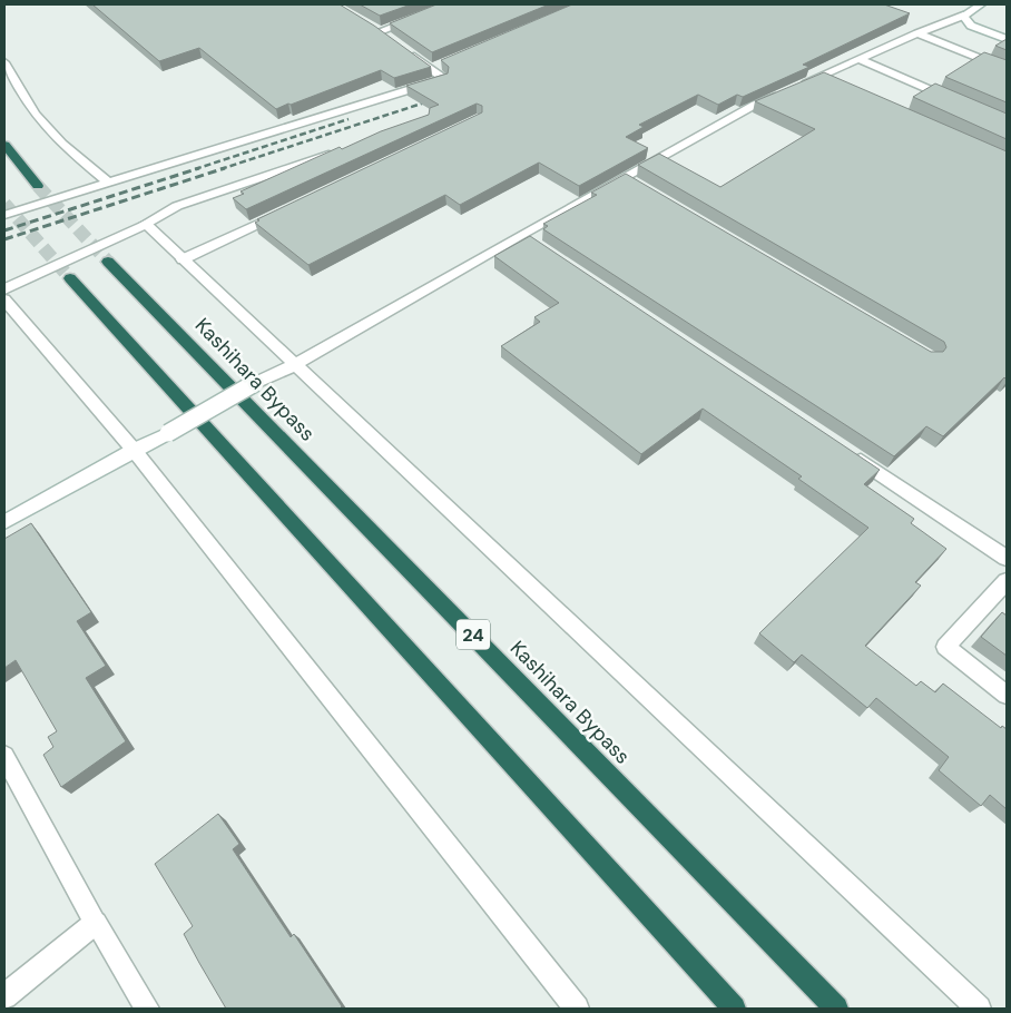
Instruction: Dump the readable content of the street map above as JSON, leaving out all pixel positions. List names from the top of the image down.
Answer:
{
  "streets": {
    "highway": ["Kashihara Bypass", "24"]
  }
}
